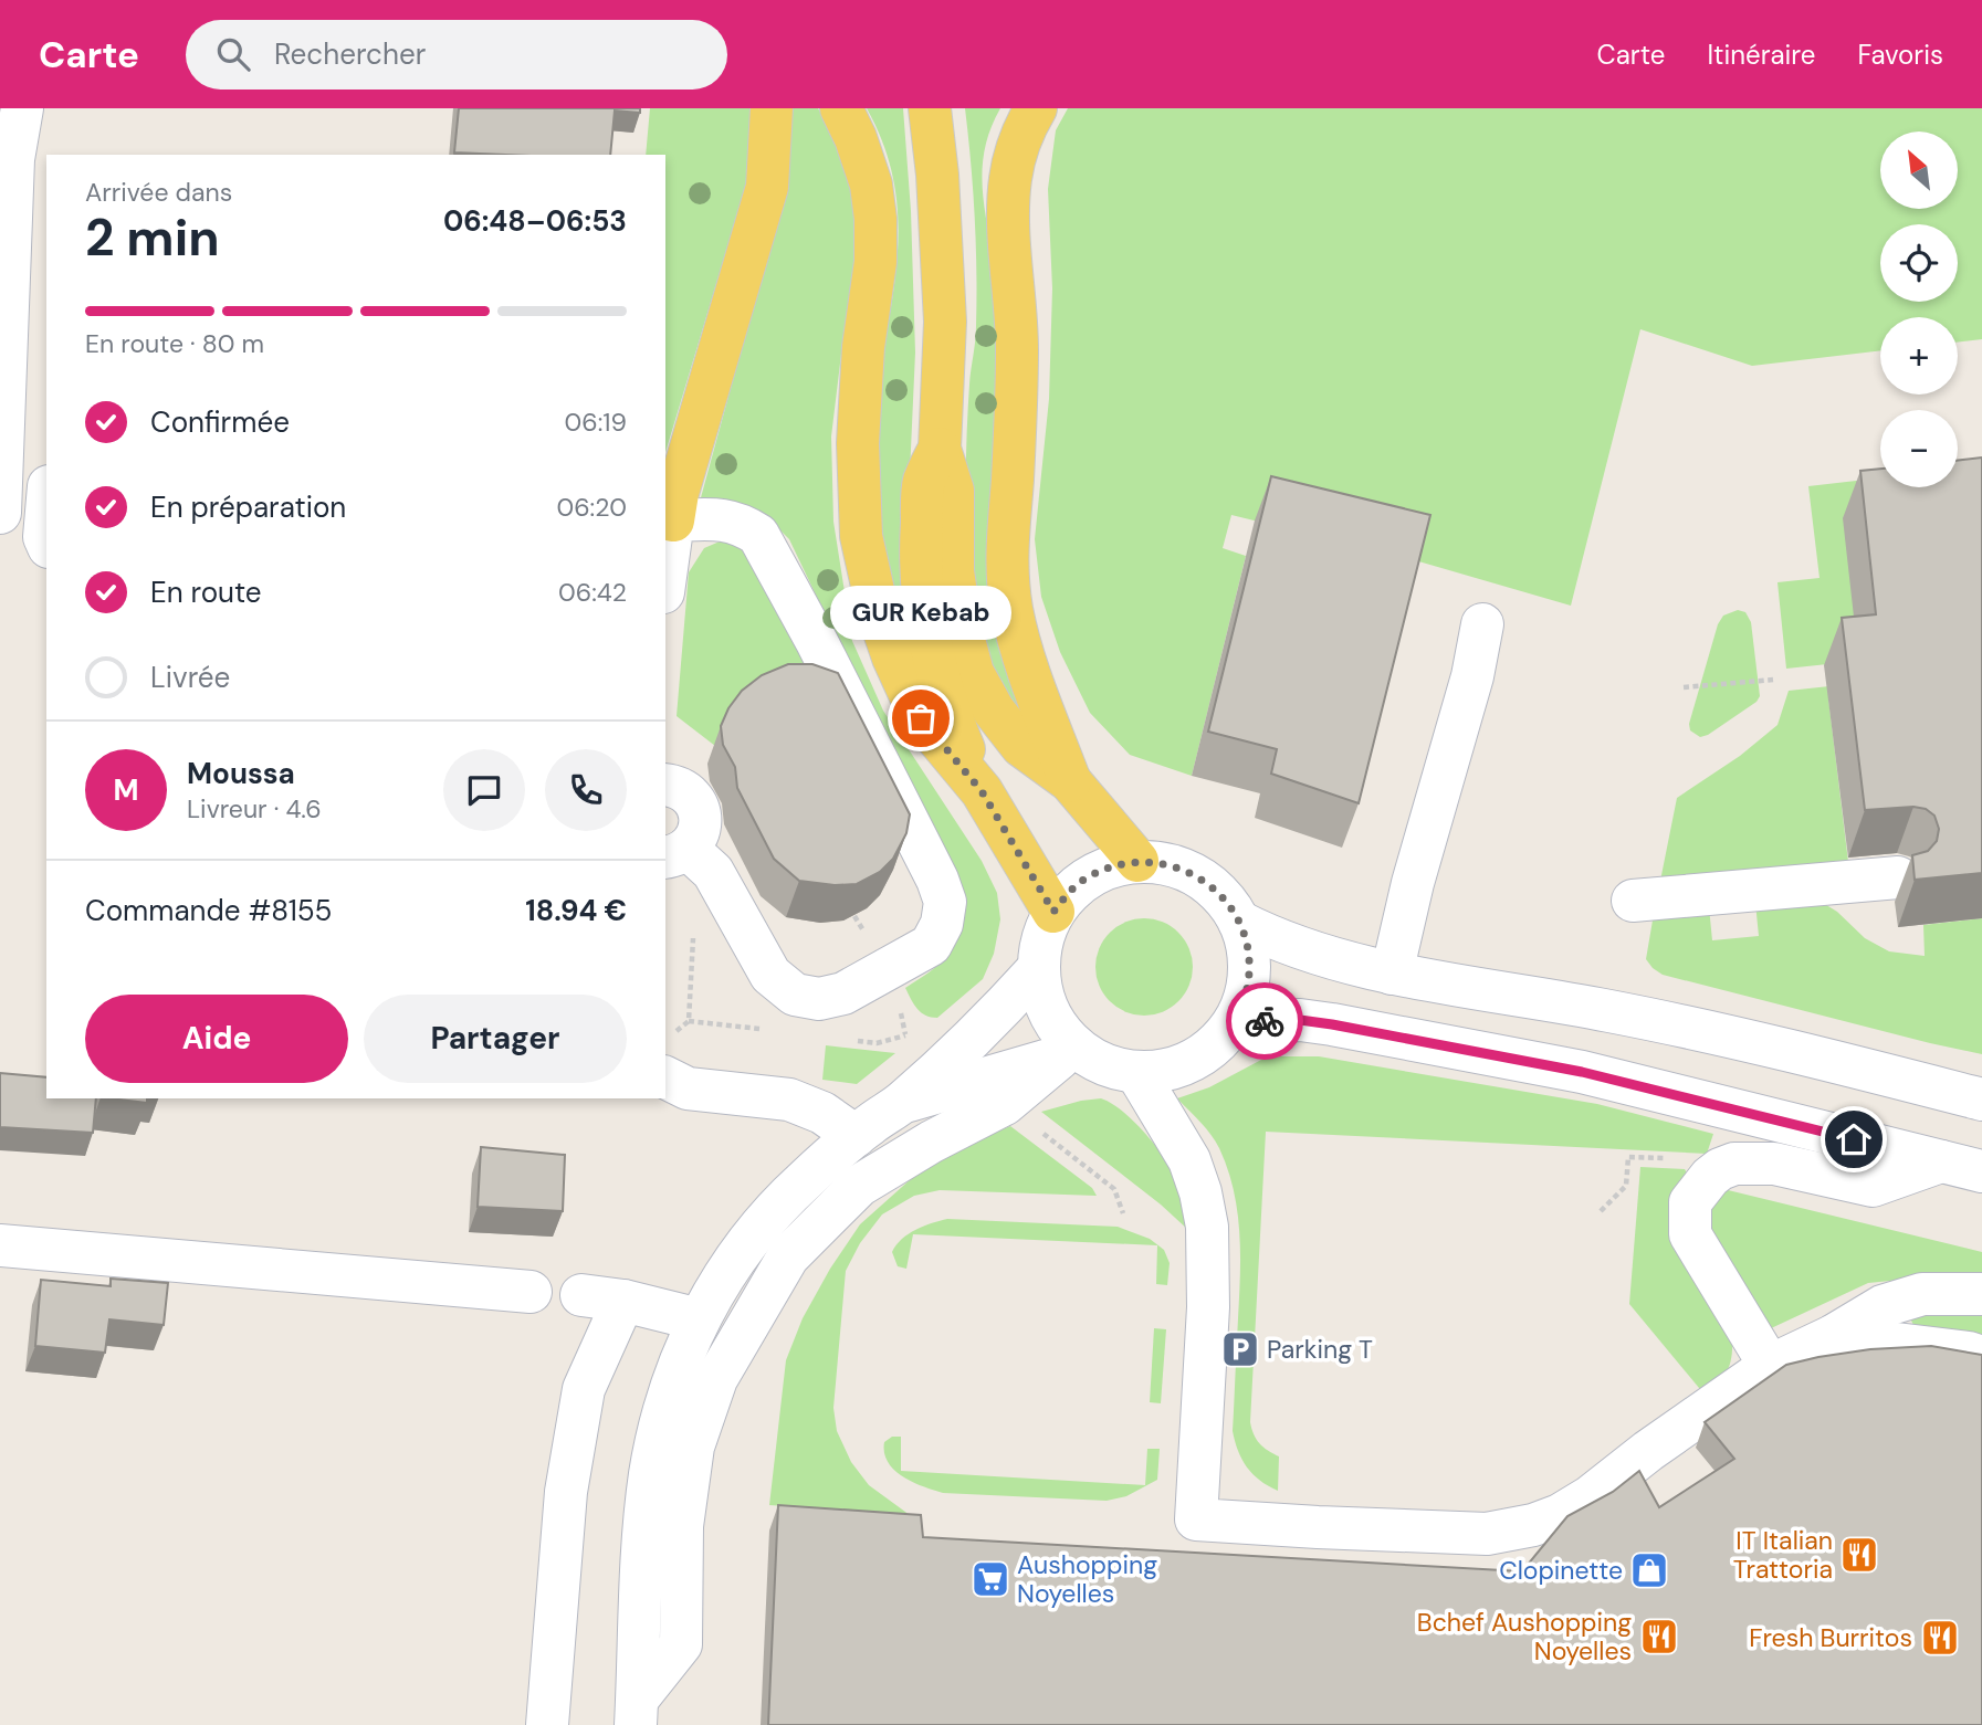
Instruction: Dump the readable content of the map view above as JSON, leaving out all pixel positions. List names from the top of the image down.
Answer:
{
  "places": {
    "other": ["GUR Kebab"],
    "parking": ["Parking T"],
    "restaurant": ["IT Italian Trattoria", "Bchef Aushopping Noyelles", "Fresh Burritos"],
    "shop": ["Clopinette"],
    "supermarket": ["Aushopping Noyelles"]
  },
  "north": "top left",
  "page": {
    "header": "Carte",
    "search": "Rechercher",
    "nav": ["Carte", "Itinéraire", "Favoris"],
    "map_buttons": ["+", "−"],
    "heading": ["2 min", "Arrivée dans", "06:48–06:53"],
    "panel": [
      "Moussa",
      "Livreur · 4.6",
      "Commande #8155",
      "18.94 €"
    ],
    "bar": "En route · 80 m",
    "list": [
      ["Confirmée", "06:19"],
      ["En préparation", "06:20"],
      ["En route", "06:42"],
      "Livrée"
    ],
    "bubble": "GUR Kebab",
    "round": "M",
    "buttons": ["Aide", "Partager"]
  }
}
